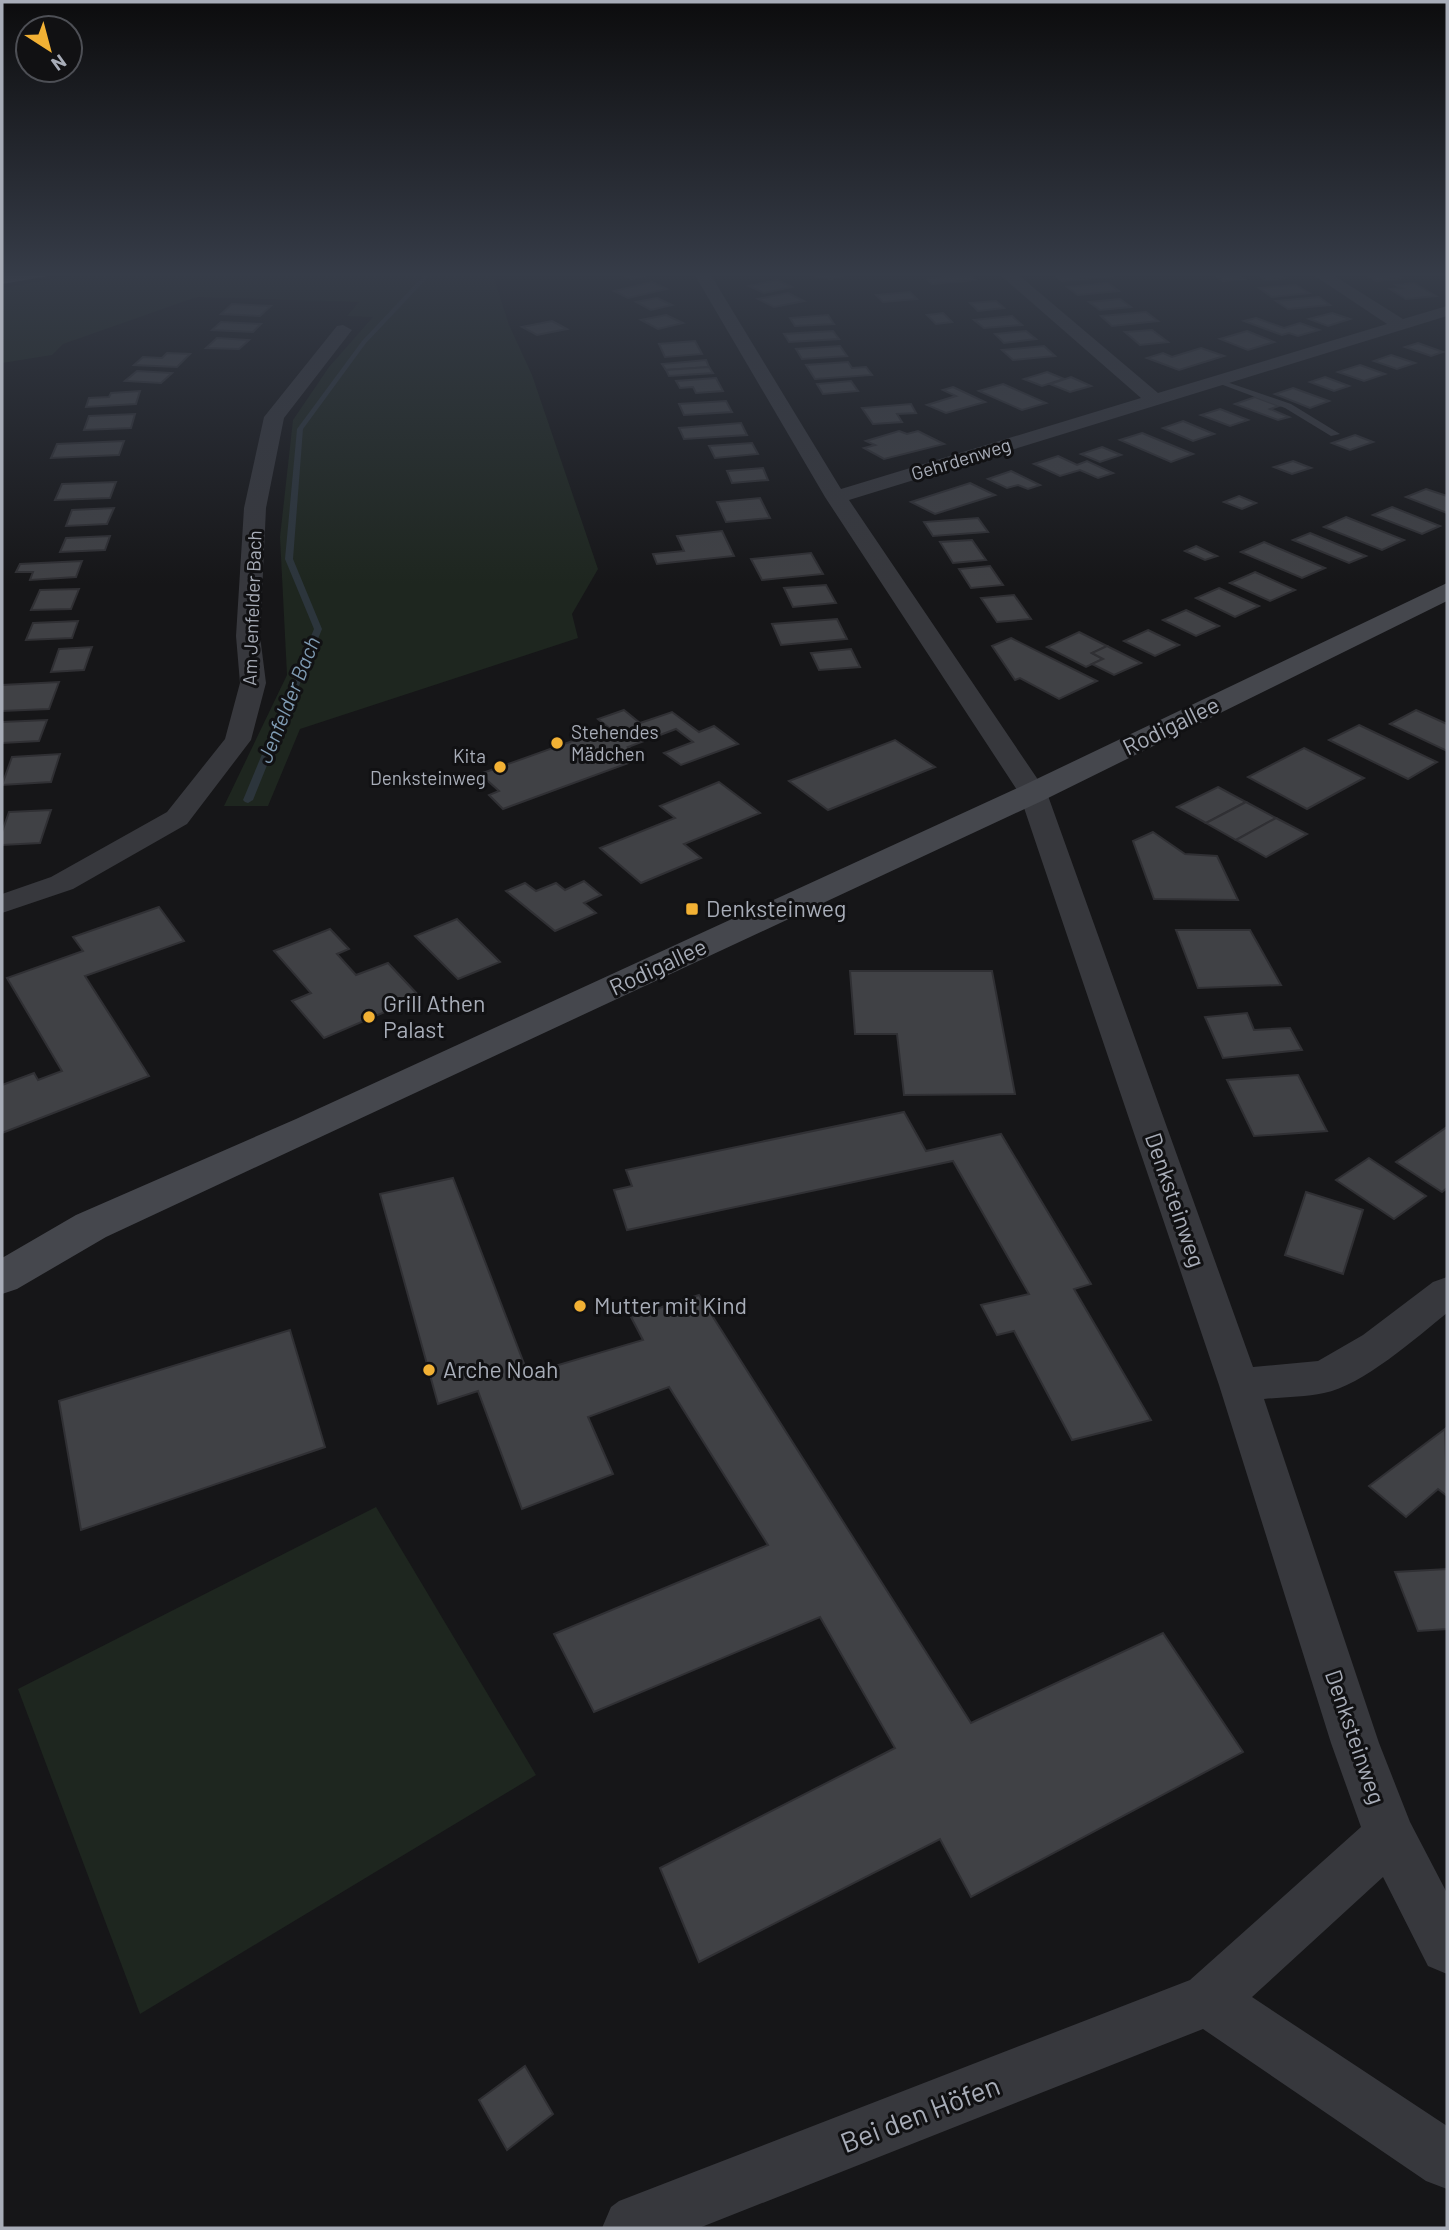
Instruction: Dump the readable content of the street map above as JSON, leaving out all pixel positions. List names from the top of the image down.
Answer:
{
  "streets": {
    "main road": ["Rodigallee"],
    "street": [
      "Gehrdenweg",
      "Am Jenfelder Bach",
      "Denksteinweg",
      "Bei den Höfen"
    ]
  },
  "crossings": [
    ["Gehrdenweg", "Denksteinweg"],
    ["Rodigallee", "Denksteinweg"],
    ["Denksteinweg", "Bei den Höfen"]
  ],
  "water": ["Jenfelder Bach"],
  "places": {
    "other": [
      "Stehendes Mädchen",
      "Kita Denksteinweg",
      "Grill Athen Palast",
      "Mutter mit Kind",
      "Arche Noah"
    ],
    "transit": ["Denksteinweg"]
  },
  "north": "bottom right"
}
